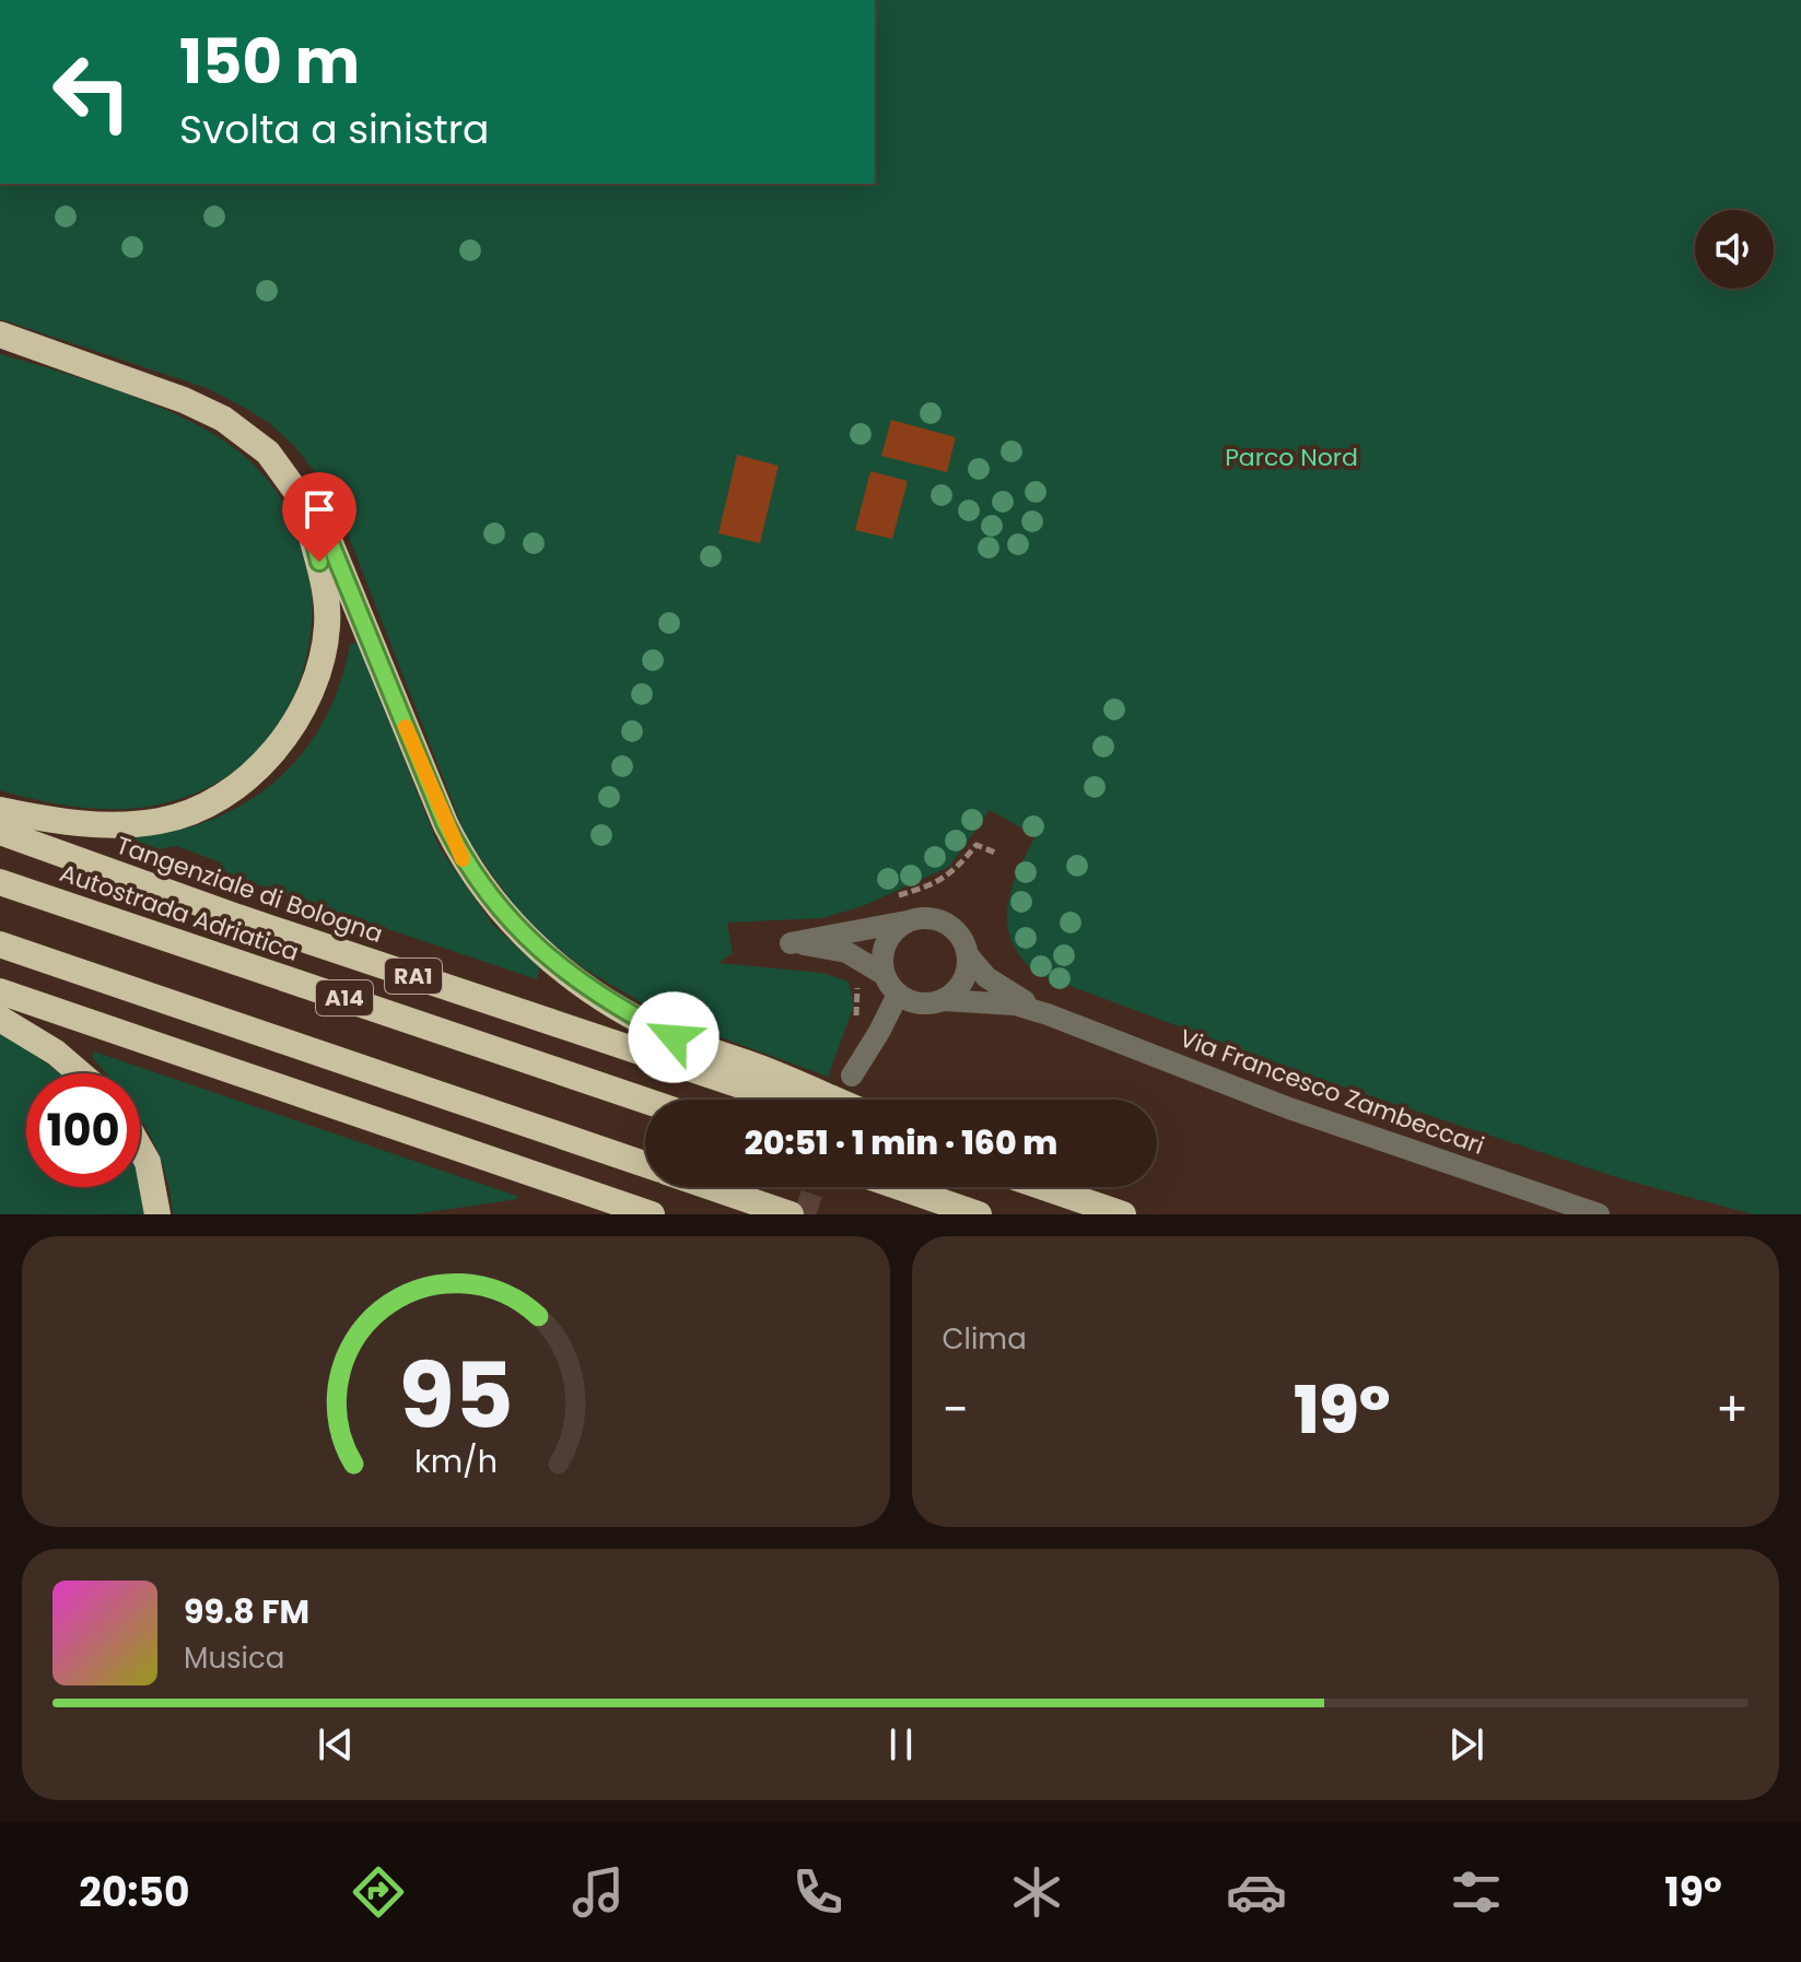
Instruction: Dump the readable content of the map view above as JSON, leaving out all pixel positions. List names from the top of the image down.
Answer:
{
  "streets": {
    "highway": [
      "Tangenziale di Bologna",
      "Autostrada Adriatica",
      "RA1",
      "A14"
    ],
    "street": ["Via Francesco Zambeccari"]
  },
  "parks": ["Parco Nord"],
  "page": {
    "turn": ["150 m", "Svolta a sinistra"],
    "limit": "100",
    "trip": "20:51 · 1 min · 160 m",
    "tile": "Clima",
    "heat": ["−", "19°", "+"],
    "song": ["99.8 FM", "Musica"],
    "tabs": ["20:50", "19°"],
    "gauge": ["95", "km/h"]
  }
}
